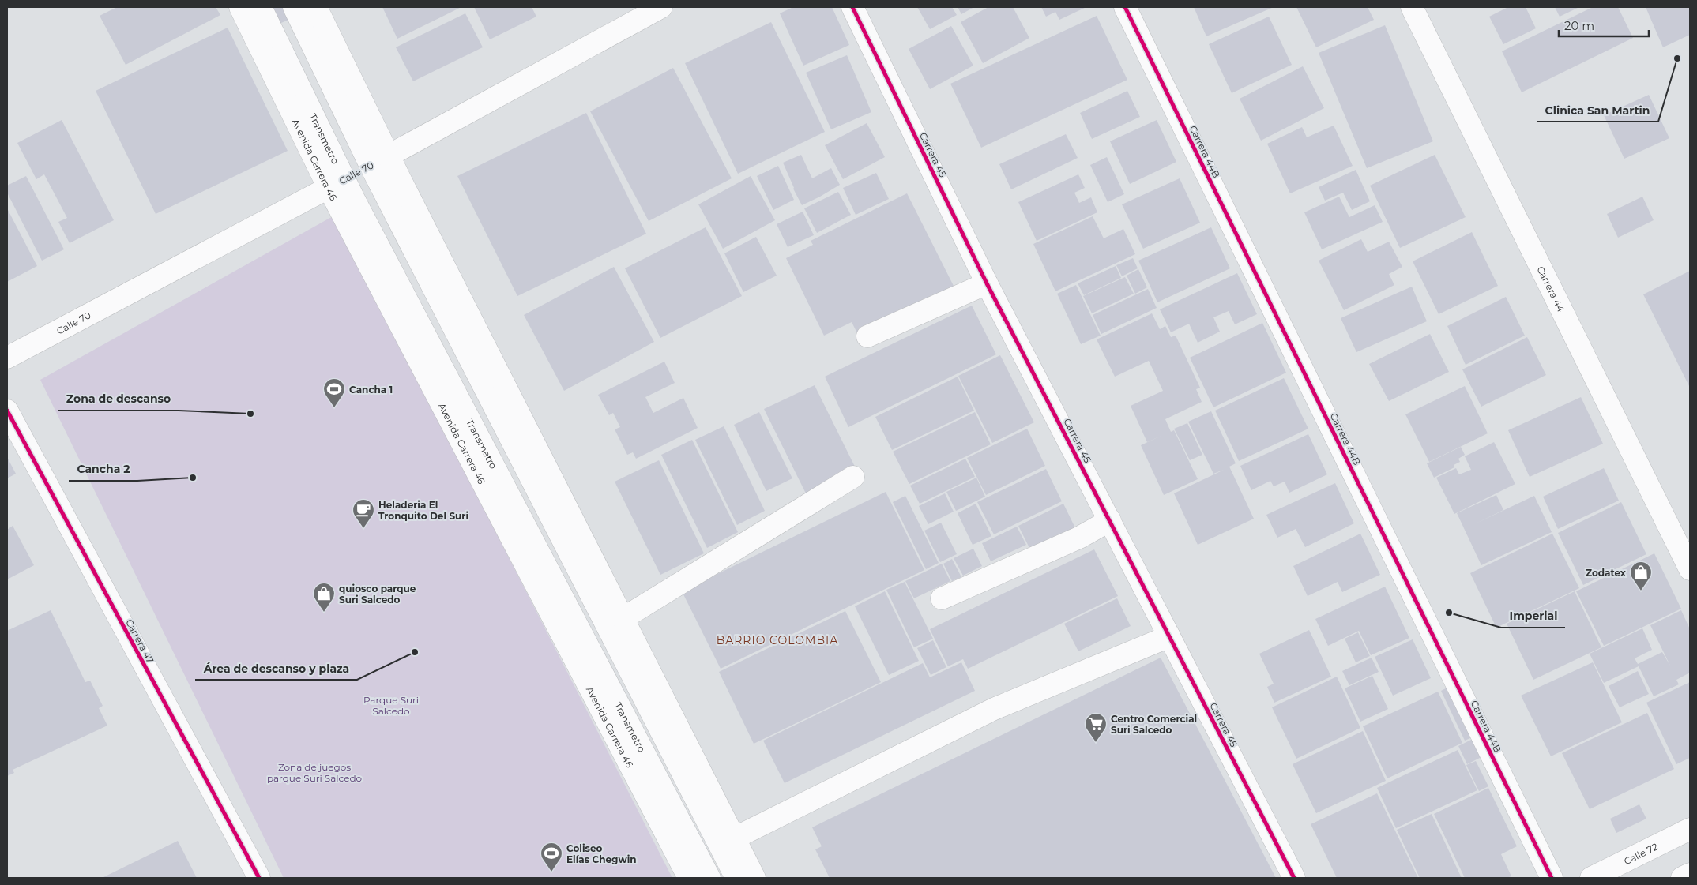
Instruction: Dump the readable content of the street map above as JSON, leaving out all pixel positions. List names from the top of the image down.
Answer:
{
  "streets": {
    "street": [
      "Transmetro",
      "Carrera 44B",
      "Carrera 45",
      "Avenida Carrera 46",
      "Calle 70",
      "Carrera 44",
      "Carrera 47",
      "Calle 72"
    ]
  },
  "crossings": [
    ["Transmetro", "Avenida Carrera 46"],
    ["Transmetro", "Calle 70"],
    ["Avenida Carrera 46", "Calle 70"]
  ],
  "districts": ["BARRIO COLOMBIA"],
  "parks": ["Parque Suri Salcedo", "Zona de juegos parque Suri Salcedo"],
  "places": {
    "other": [
      "Clinica San Martin",
      "Zona de descanso",
      "Cancha 2",
      "Imperial",
      "Área de descanso y plaza"
    ],
    "sports": ["Cancha 1", "Coliseo Elías Chegwin"],
    "cafe": ["Heladeria El Tronquito Del Suri"],
    "shop": ["Zodatex", "quiosco parque Suri Salcedo"],
    "supermarket": ["Centro Comercial Suri Salcedo"]
  },
  "scale_bar": "20 m"
}
